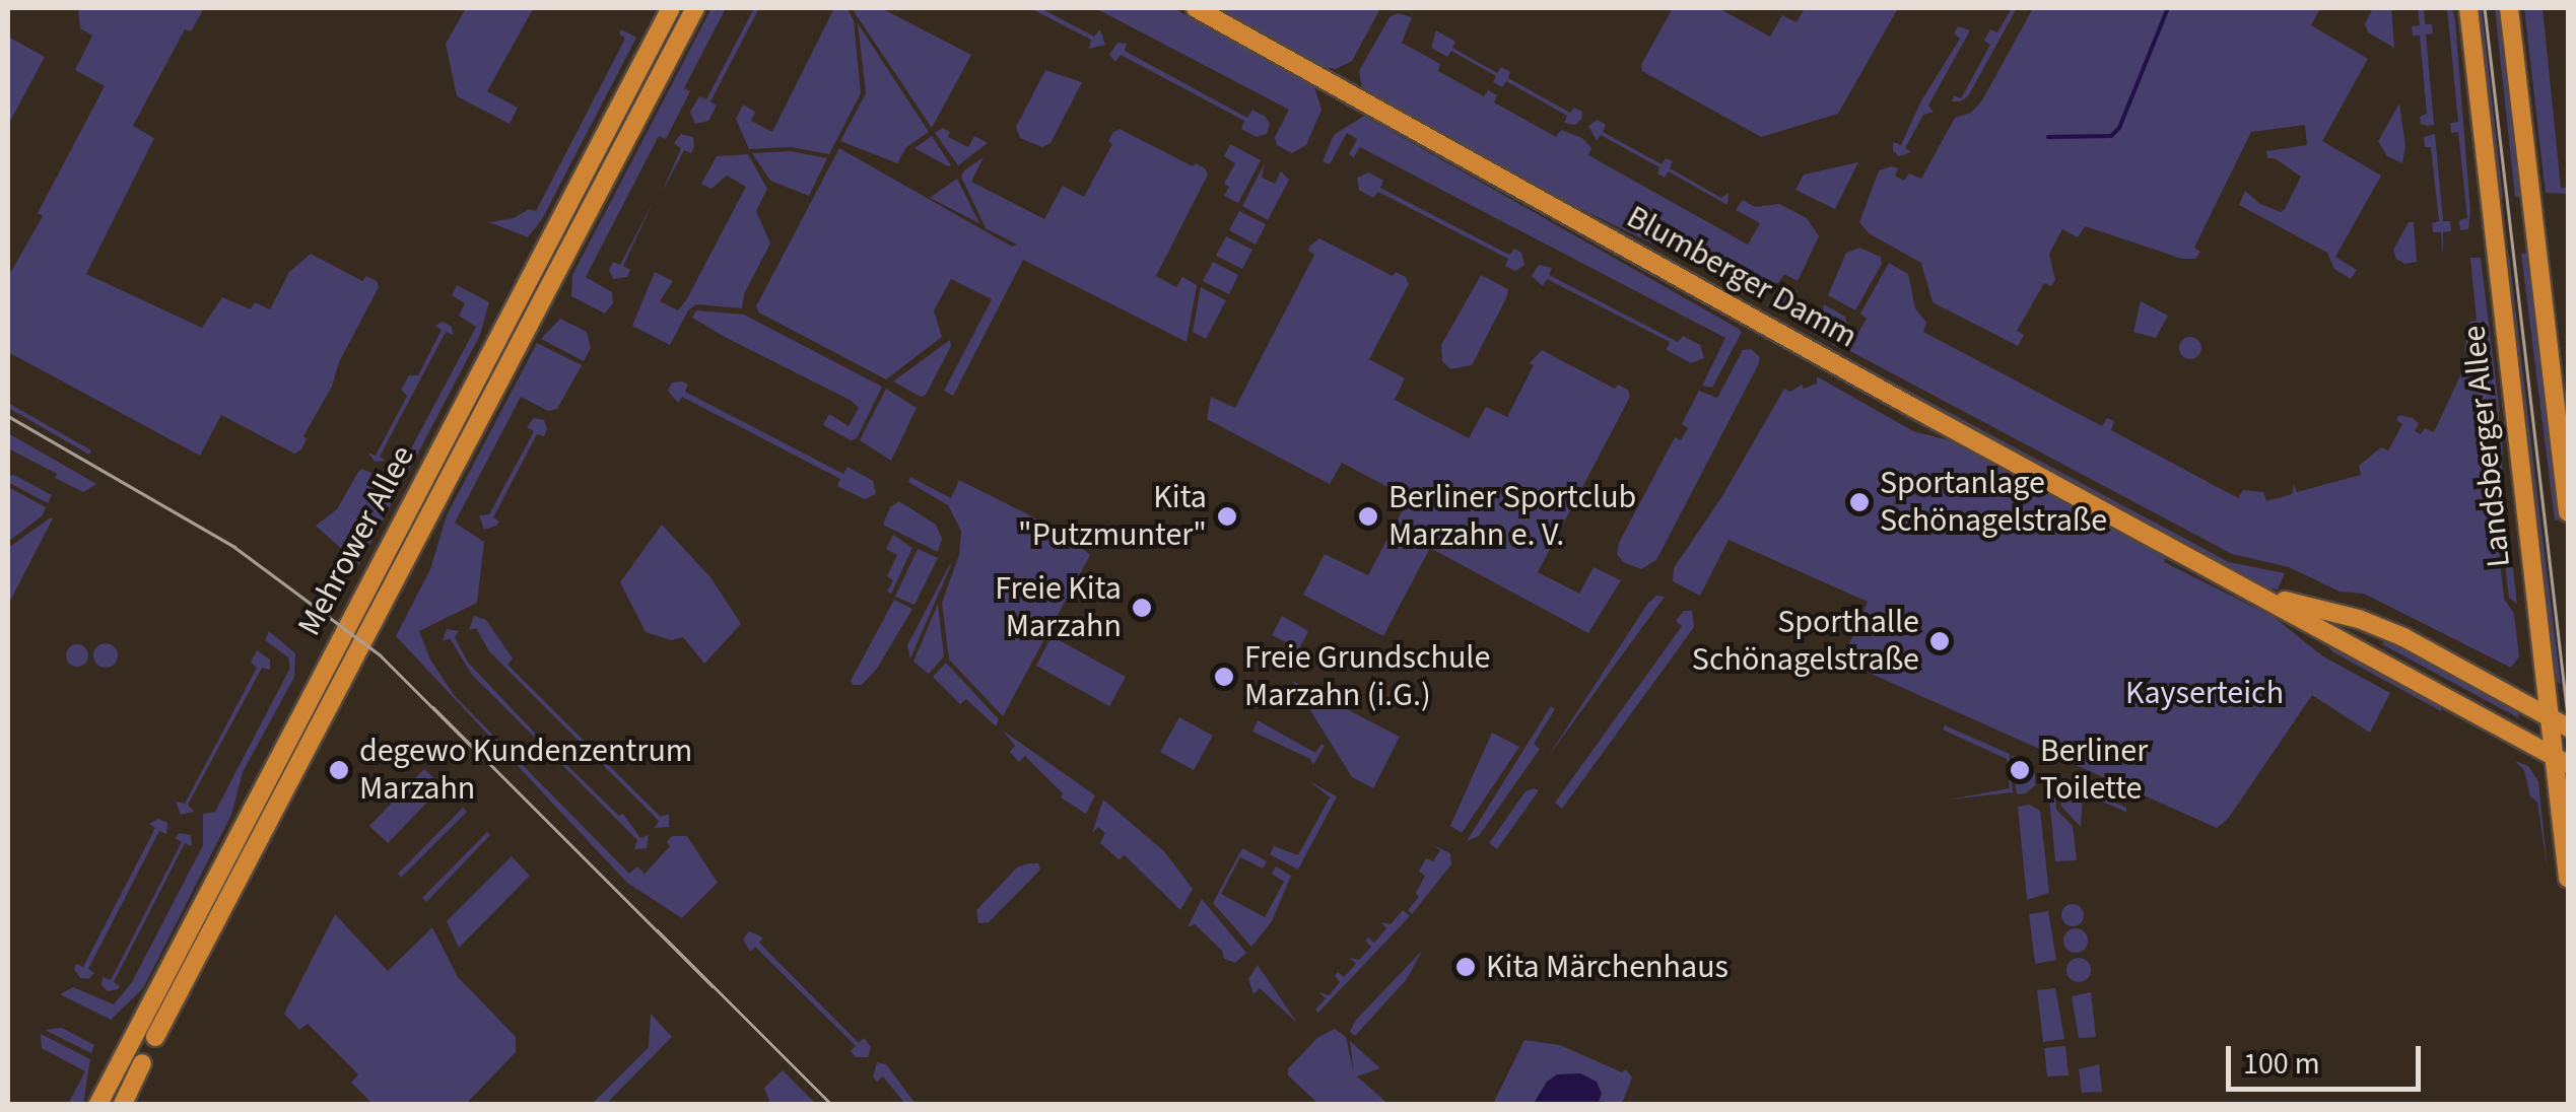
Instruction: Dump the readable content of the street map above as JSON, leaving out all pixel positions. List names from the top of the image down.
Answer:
{
  "streets": {
    "main road": ["Blumberger Damm", "Landsberger Allee", "Mehrower Allee"]
  },
  "crossings": [
    ["Blumberger Damm", "Landsberger Allee"]
  ],
  "parks": ["Kayserteich"],
  "places": [
    "Sportanlage Schönagelstraße",
    "Kita \"Putzmunter\"",
    "Berliner Sportclub Marzahn e. V.",
    "Freie Kita Marzahn",
    "Sporthalle Schönagelstraße",
    "Freie Grundschule Marzahn (i.G.)",
    "degewo Kundenzentrum Marzahn",
    "Berliner Toilette",
    "Kita Märchenhaus"
  ],
  "scale_bar": "100 m"
}
